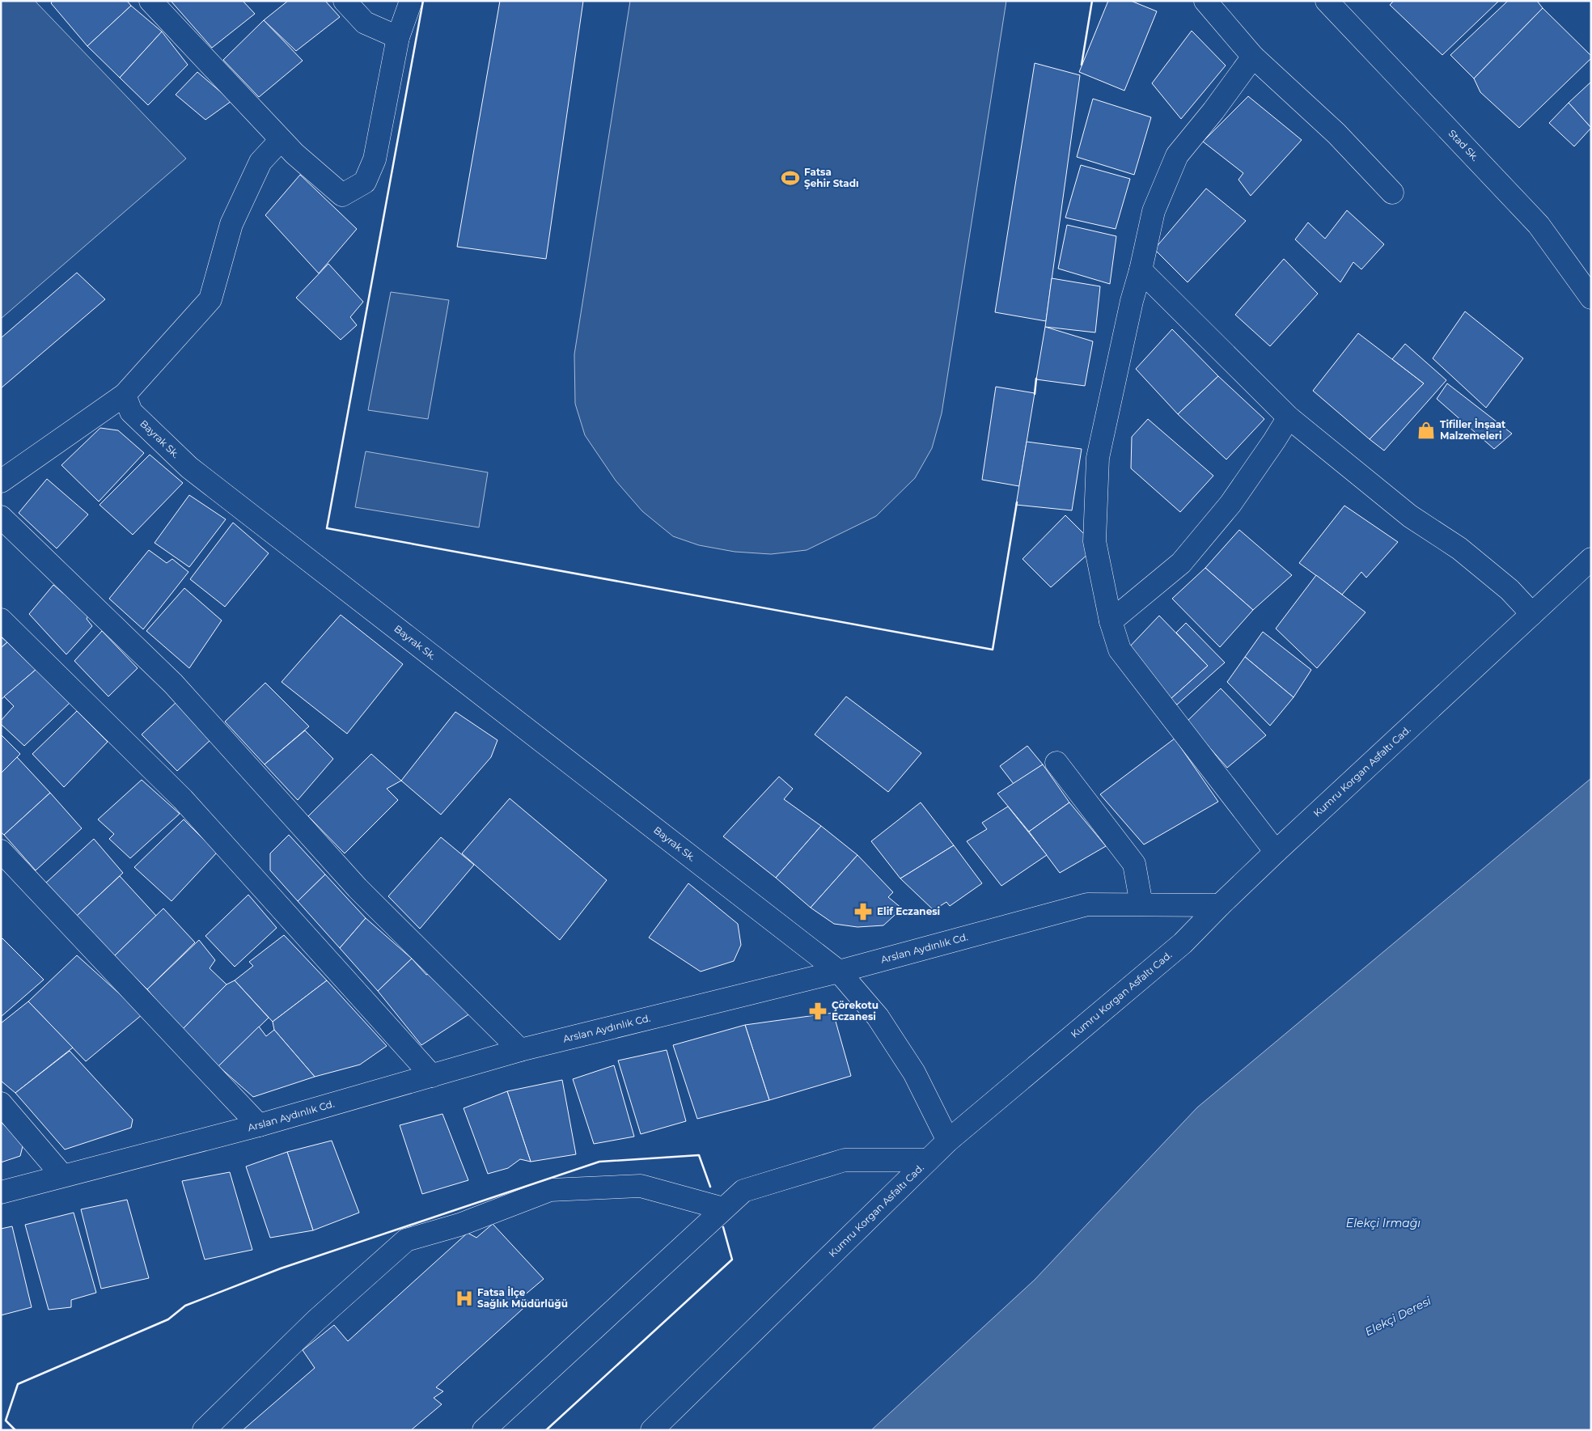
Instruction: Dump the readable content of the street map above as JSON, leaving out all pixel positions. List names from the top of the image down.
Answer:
{
  "streets": {
    "street": [
      "Stad Sk.",
      "Bayrak Sk.",
      "Kumru Korgan Asfaltı Cad.",
      "Arslan Aydınlık Cd."
    ]
  },
  "crossings": [
    ["Bayrak Sk.", "Kumru Korgan Asfaltı Cad."],
    ["Bayrak Sk.", "Arslan Aydınlık Cd."],
    ["Kumru Korgan Asfaltı Cad.", "Arslan Aydınlık Cd."]
  ],
  "water": ["Elekçi Irmağı", "Elekçi Deresi"],
  "places": {
    "sports": ["Fatsa Şehir Stadı"],
    "shop": ["Tifiller İnşaat Malzemeleri"],
    "pharmacy": ["Elif Eczanesi", "Çörekotu Eczanesi"],
    "hospital": ["Fatsa İlçe Sağlık Müdürlüğü"]
  }
}
